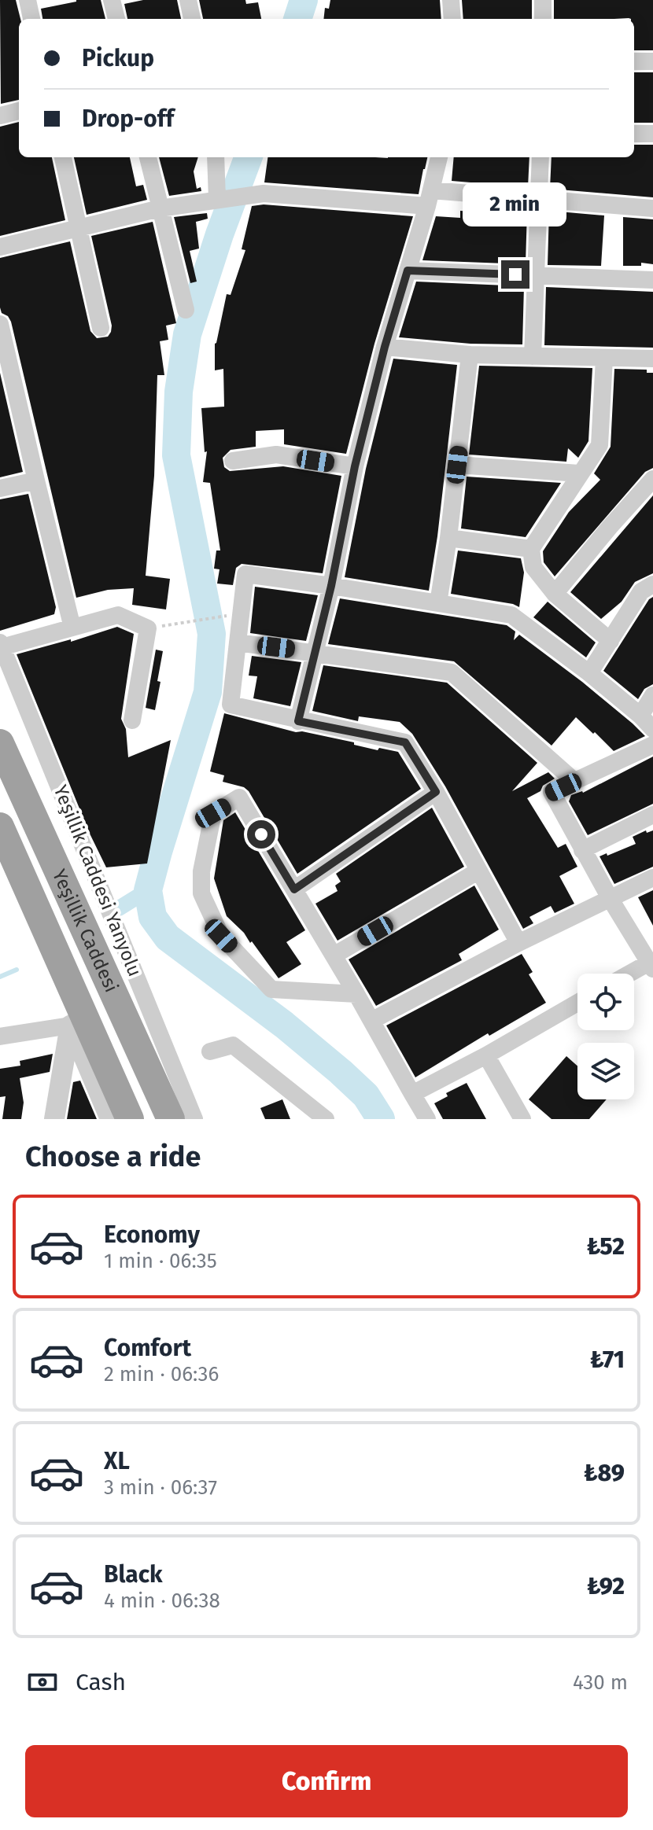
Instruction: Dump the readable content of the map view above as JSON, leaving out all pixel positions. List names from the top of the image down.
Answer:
{
  "streets": {
    "highway": ["Yeşillik Caddesi"],
    "street": ["Yeşillik Caddesi Yanyolu"]
  },
  "page": {
    "banner": ["Pickup", "Drop-off"],
    "bubble": "2 min",
    "heading": "Choose a ride",
    "list": [
      {
        "name": "Economy",
        "note": "1 min · 06:35",
        "value": "₺52"
      },
      {
        "name": "Comfort",
        "note": "2 min · 06:36",
        "value": "₺71"
      },
      {
        "name": "XL",
        "note": "3 min · 06:37",
        "value": "₺89"
      },
      {
        "name": "Black",
        "note": "4 min · 06:38",
        "value": "₺92"
      }
    ],
    "pay": ["Cash", "430 m"],
    "buttons": "Confirm"
  }
}
